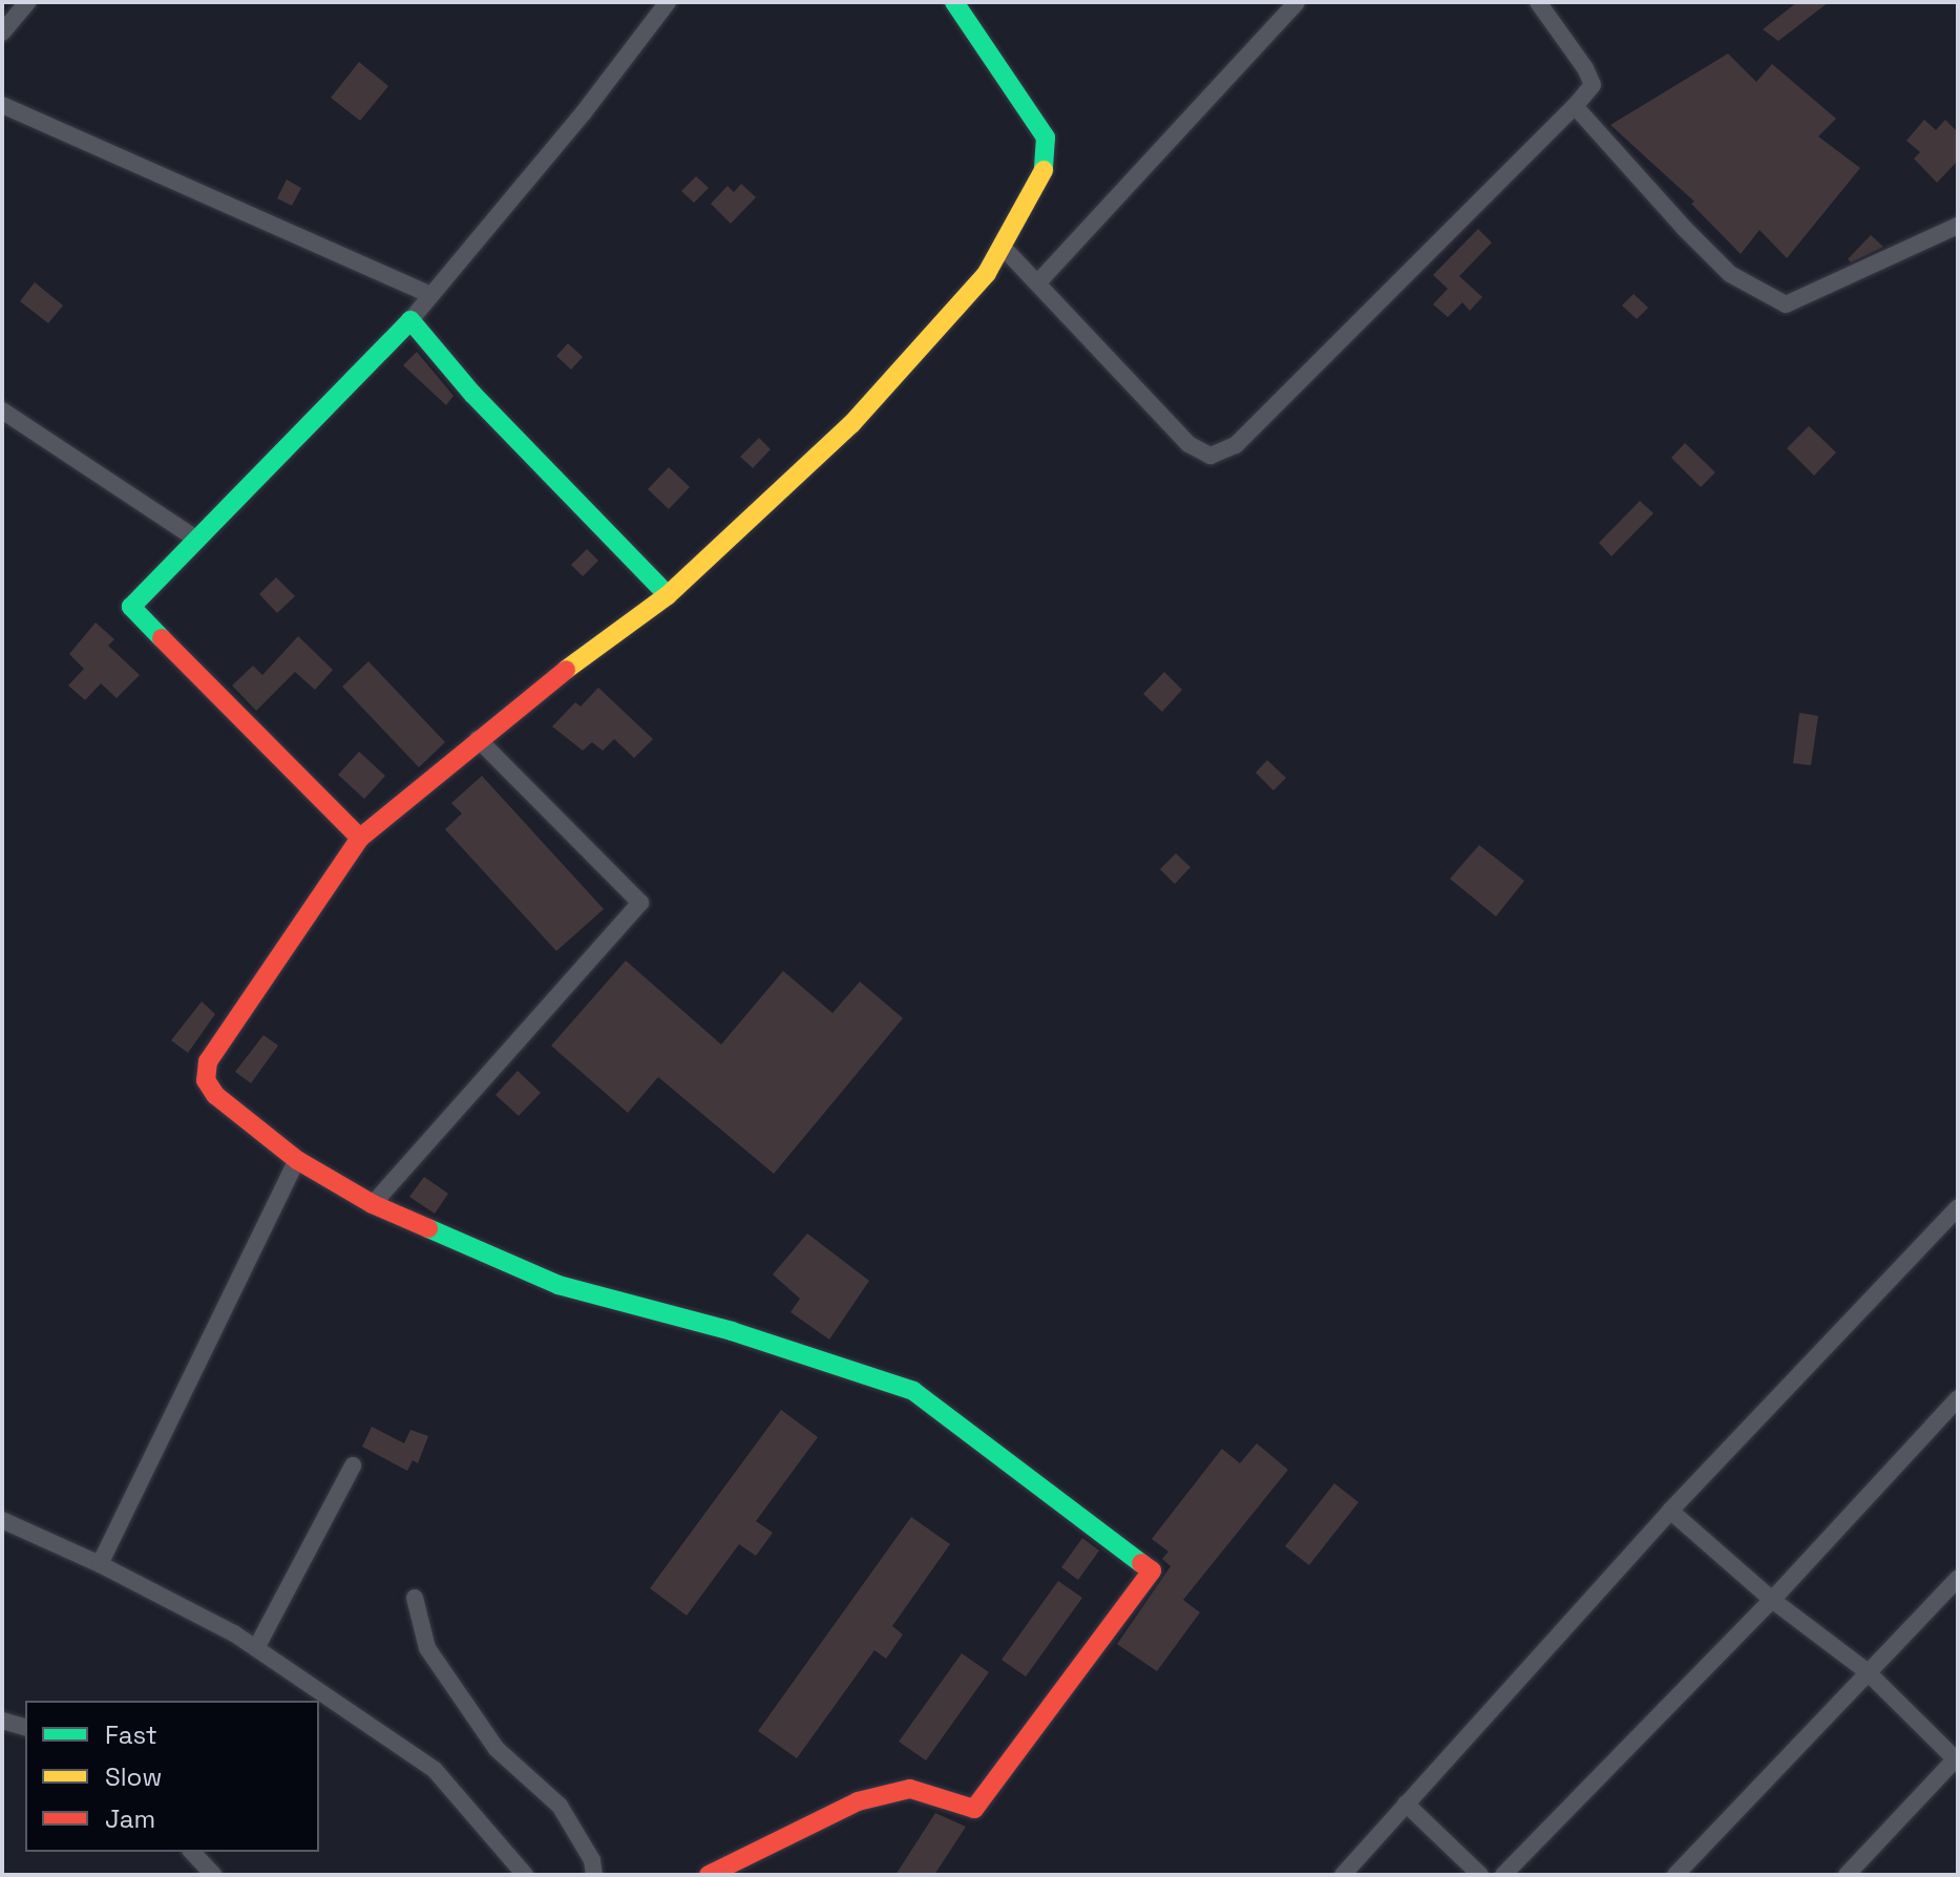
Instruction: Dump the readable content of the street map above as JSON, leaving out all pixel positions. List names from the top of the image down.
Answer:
{
  "legend": ["Fast", "Slow", "Jam"]
}
